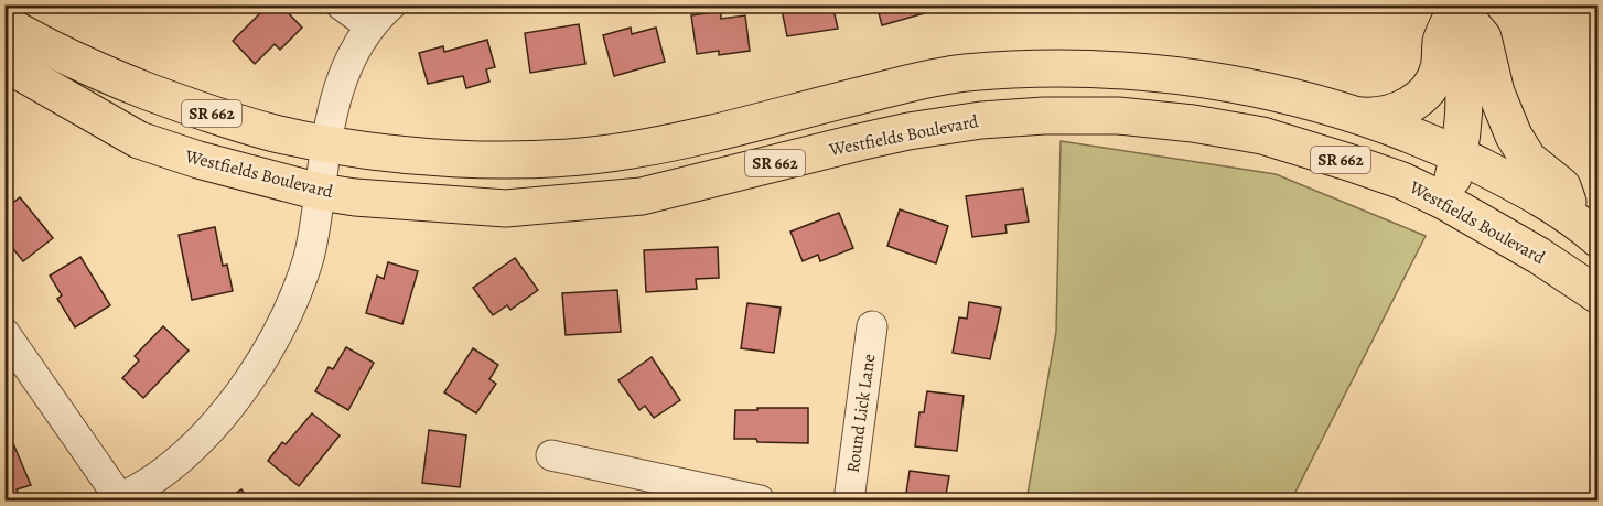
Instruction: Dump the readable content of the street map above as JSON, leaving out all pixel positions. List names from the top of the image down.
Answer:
{
  "streets": {
    "main road": ["SR 662", "Westfields Boulevard"],
    "street": ["Round Lick Lane"]
  }
}
